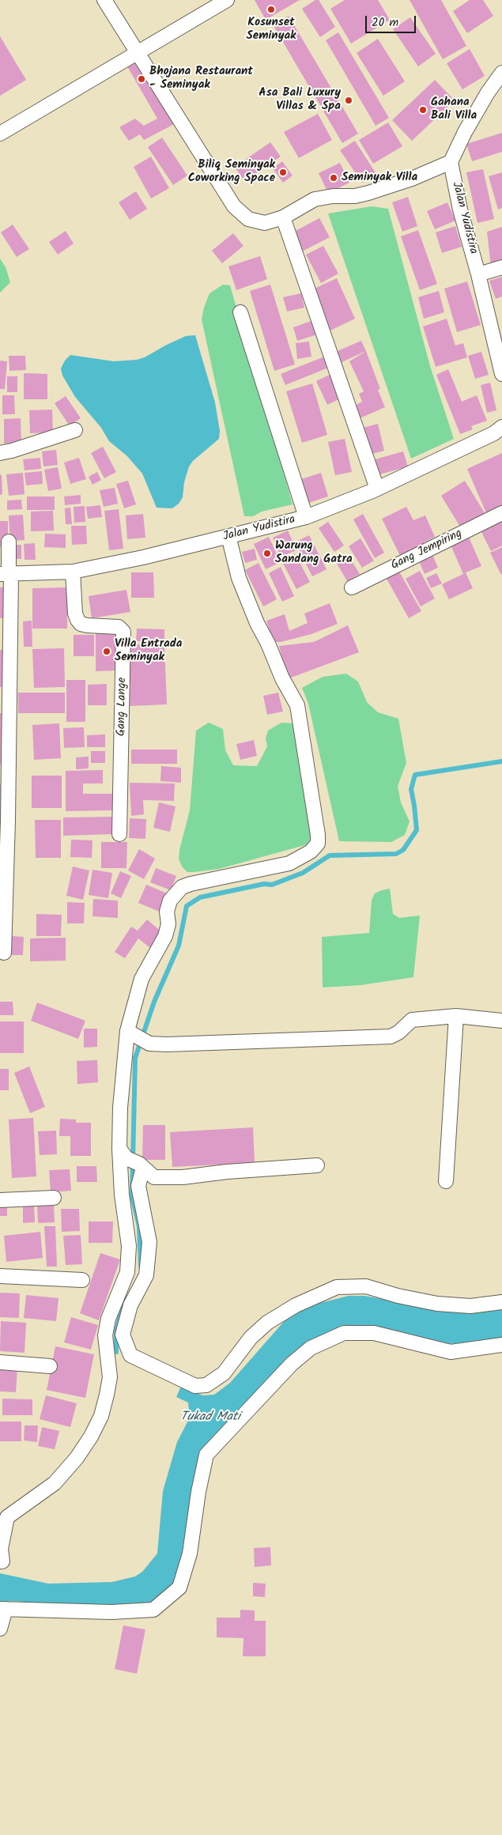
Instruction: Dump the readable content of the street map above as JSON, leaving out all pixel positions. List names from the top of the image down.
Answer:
{
  "streets": {
    "street": ["Jalan Yudistira", "Gang Jempiring", "Gang Lange"]
  },
  "crossings": [
    ["Jalan Yudistira", "Gang Lange"]
  ],
  "water": ["Tukad Mati"],
  "places": [
    "Kosunset Seminyak",
    "Bhojana Restaurant - Seminyak",
    "Asa Bali Luxury Villas & Spa",
    "Gahana Bali Villa",
    "Biliq Seminyak Coworking Space",
    "Seminyak Villa",
    "Warung Sandang Gatra",
    "Villa Entrada Seminyak"
  ],
  "scale_bar": "20 m"
}
